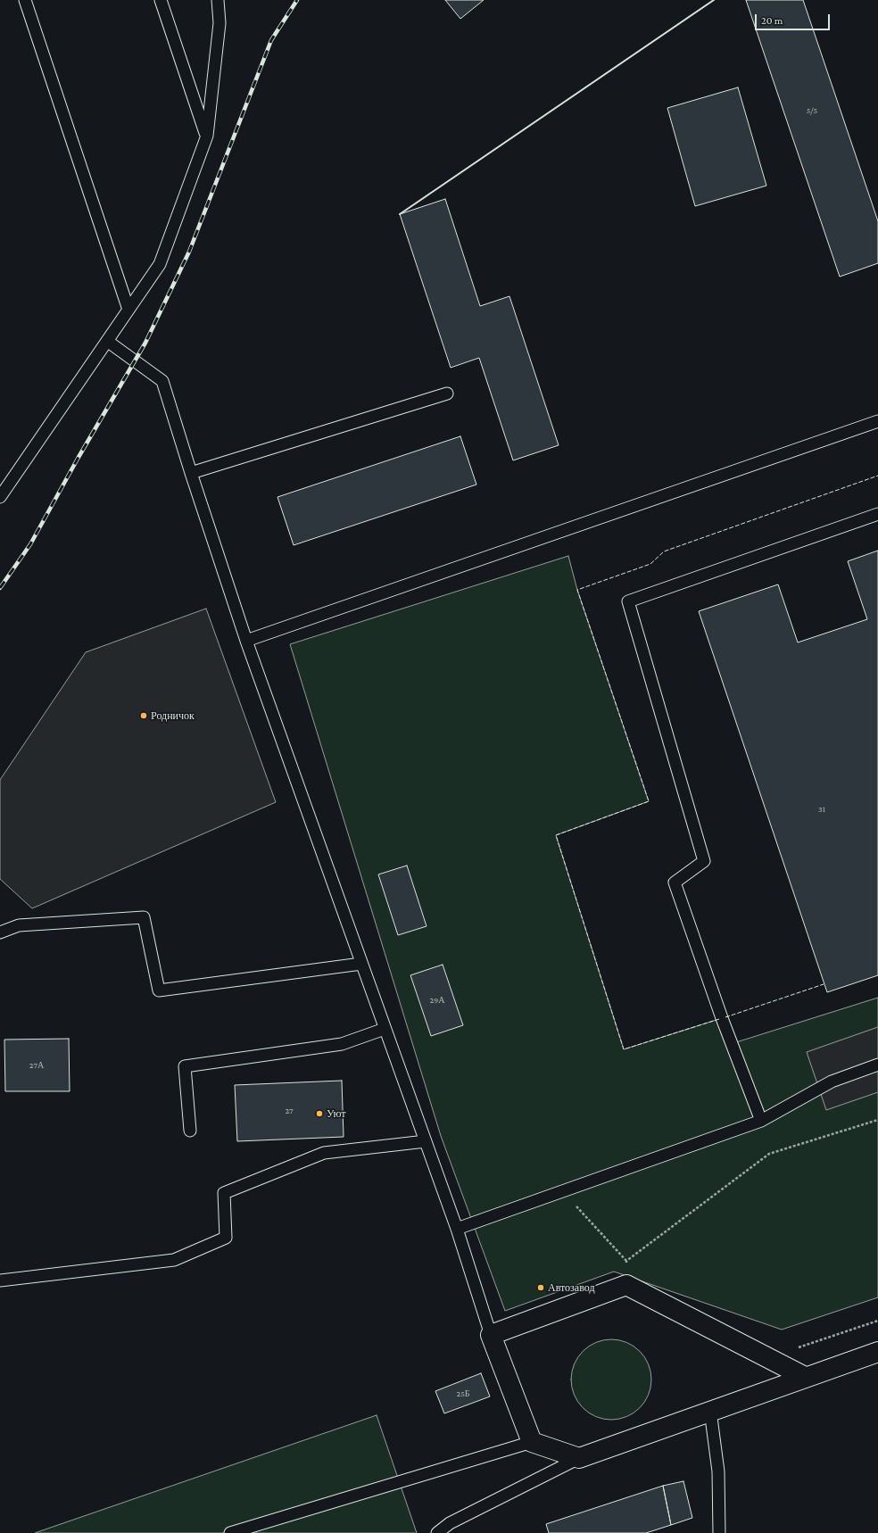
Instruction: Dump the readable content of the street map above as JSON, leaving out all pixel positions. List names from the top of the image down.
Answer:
{
  "places": ["Родничок", "Уют", "Автозавод"],
  "house_numbers": [
    "5/5",
    "31",
    "29А",
    "27А",
    "27",
    "25Б"
  ],
  "scale_bar": "20 m"
}
